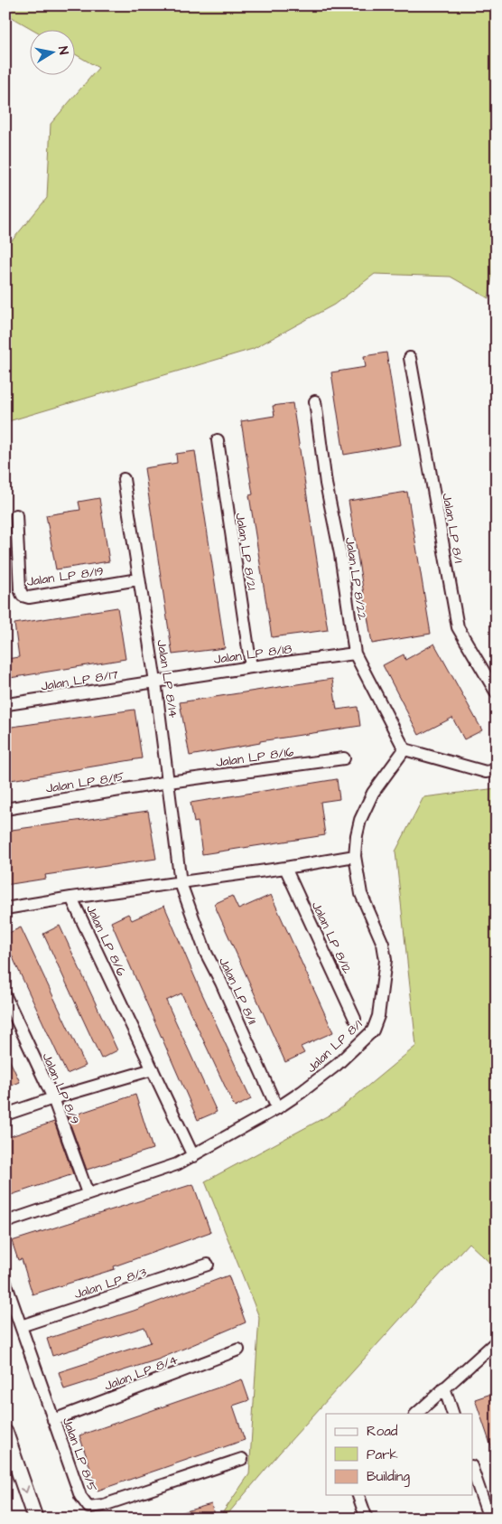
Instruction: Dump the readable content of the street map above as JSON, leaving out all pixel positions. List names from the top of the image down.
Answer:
{
  "streets": {
    "street": [
      "Jalan LP 8/1",
      "Jalan LP 8/21",
      "Jalan LP 8/19",
      "Jalan LP 8/22",
      "Jalan LP 8/18",
      "Jalan LP 8/14",
      "Jalan LP 8/17",
      "Jalan LP 8/16",
      "Jalan LP 8/15",
      "Jalan LP 8/12",
      "Jalan LP 8/6",
      "Jalan LP 8/11",
      "Jalan LP 8/9",
      "Jalan LP 8/3",
      "Jalan LP 8/4",
      "Jalan LP 8/5"
    ]
  },
  "crossings": [
    ["Jalan LP 8/1", "Jalan LP 8/22"],
    ["Jalan LP 8/1", "Jalan LP 8/6"],
    ["Jalan LP 8/1", "Jalan LP 8/11"],
    ["Jalan LP 8/1", "Jalan LP 8/9"],
    ["Jalan LP 8/21", "Jalan LP 8/18"],
    ["Jalan LP 8/19", "Jalan LP 8/14"],
    ["Jalan LP 8/22", "Jalan LP 8/18"],
    ["Jalan LP 8/18", "Jalan LP 8/14"],
    ["Jalan LP 8/18", "Jalan LP 8/17"],
    ["Jalan LP 8/14", "Jalan LP 8/17"],
    ["Jalan LP 8/14", "Jalan LP 8/16"],
    ["Jalan LP 8/14", "Jalan LP 8/15"],
    ["Jalan LP 8/14", "Jalan LP 8/6"],
    ["Jalan LP 8/14", "Jalan LP 8/11"],
    ["Jalan LP 8/16", "Jalan LP 8/15"],
    ["Jalan LP 8/12", "Jalan LP 8/6"],
    ["Jalan LP 8/6", "Jalan LP 8/11"],
    ["Jalan LP 8/3", "Jalan LP 8/5"],
    ["Jalan LP 8/4", "Jalan LP 8/5"]
  ],
  "legend": ["Road", "Park", "Building"],
  "north": "right"
}
